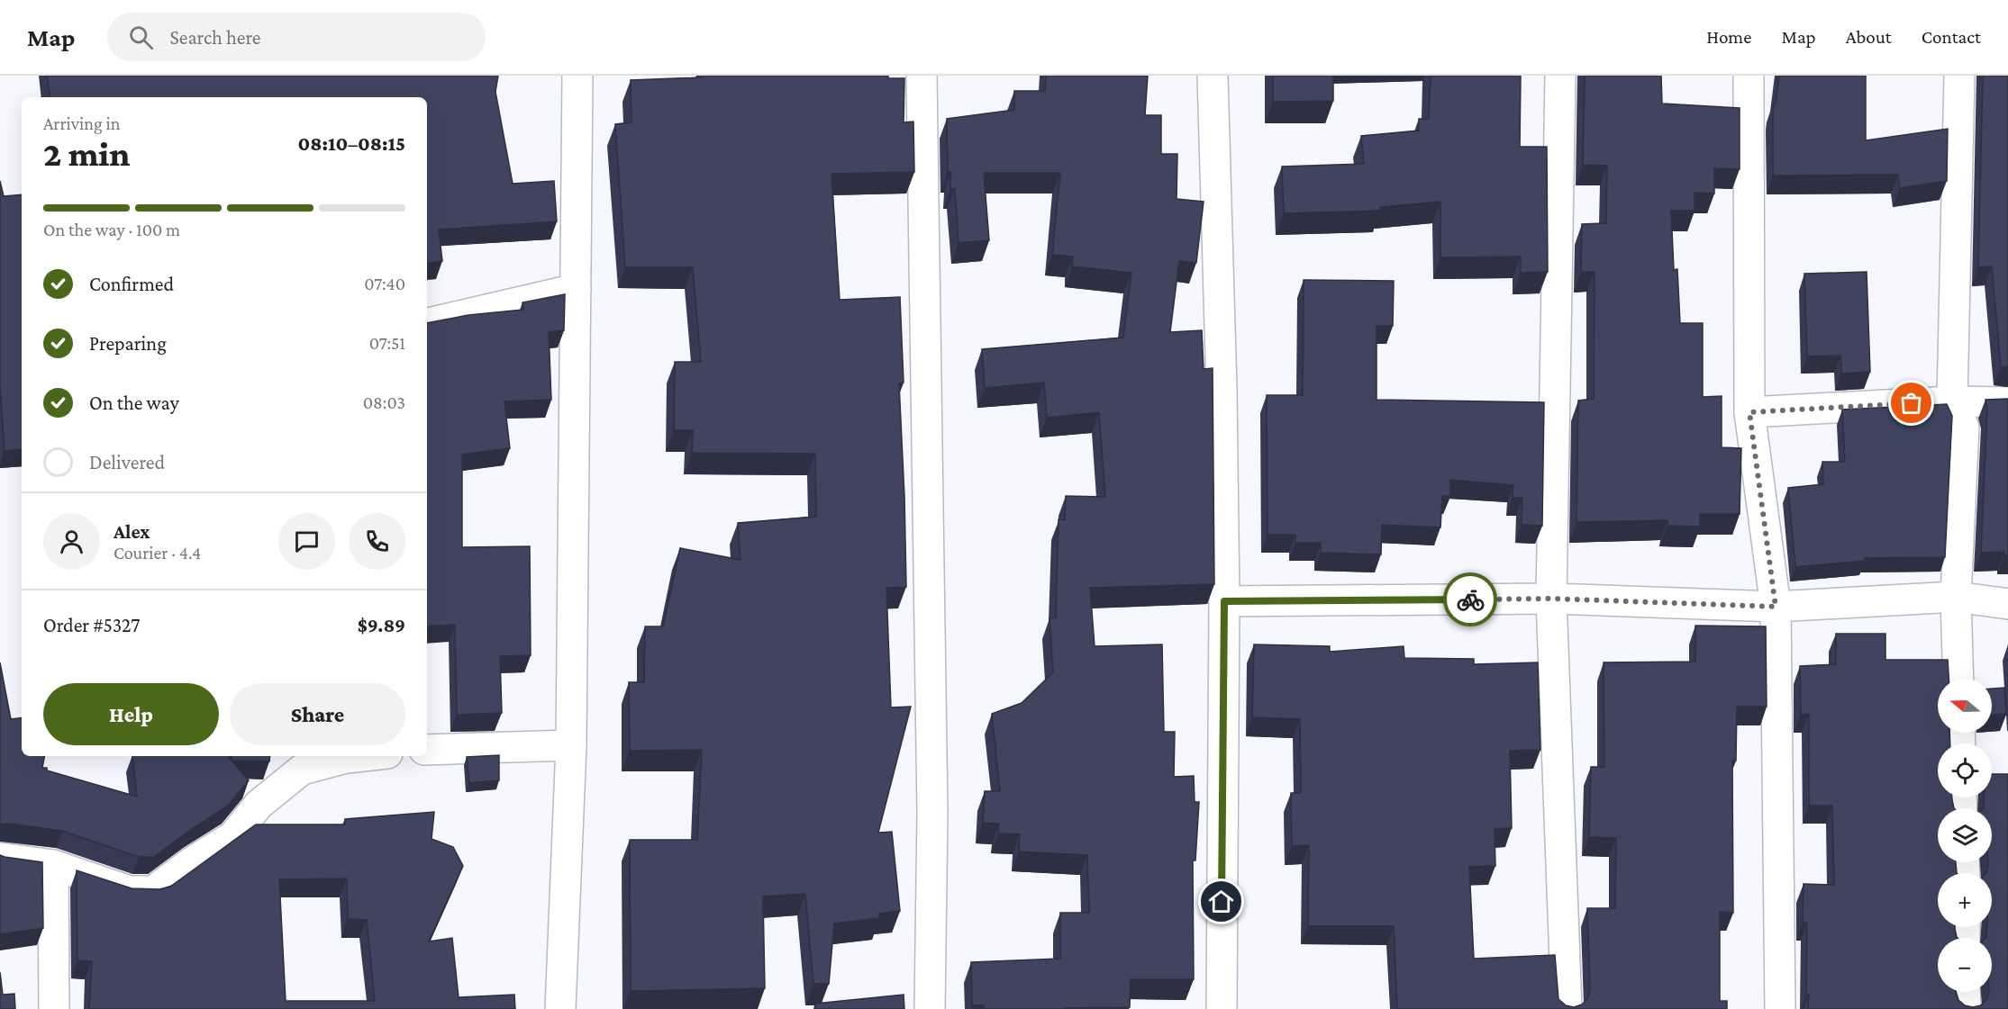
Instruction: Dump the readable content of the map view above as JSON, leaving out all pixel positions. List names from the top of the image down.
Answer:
{
  "north": "left",
  "page": {
    "header": "Map",
    "search": "Search here",
    "nav": [
      "Home",
      "Map",
      "About",
      "Contact"
    ],
    "heading": ["2 min", "Arriving in", "08:10–08:15"],
    "panel": [
      "Alex",
      "Courier · 4.4",
      "Order #5327",
      "$9.89"
    ],
    "bar": "On the way · 100 m",
    "list": [
      ["Confirmed", "07:40"],
      ["Preparing", "07:51"],
      ["On the way", "08:03"],
      "Delivered"
    ],
    "buttons": ["Help", "Share"],
    "map_buttons": ["+", "−"]
  }
}
